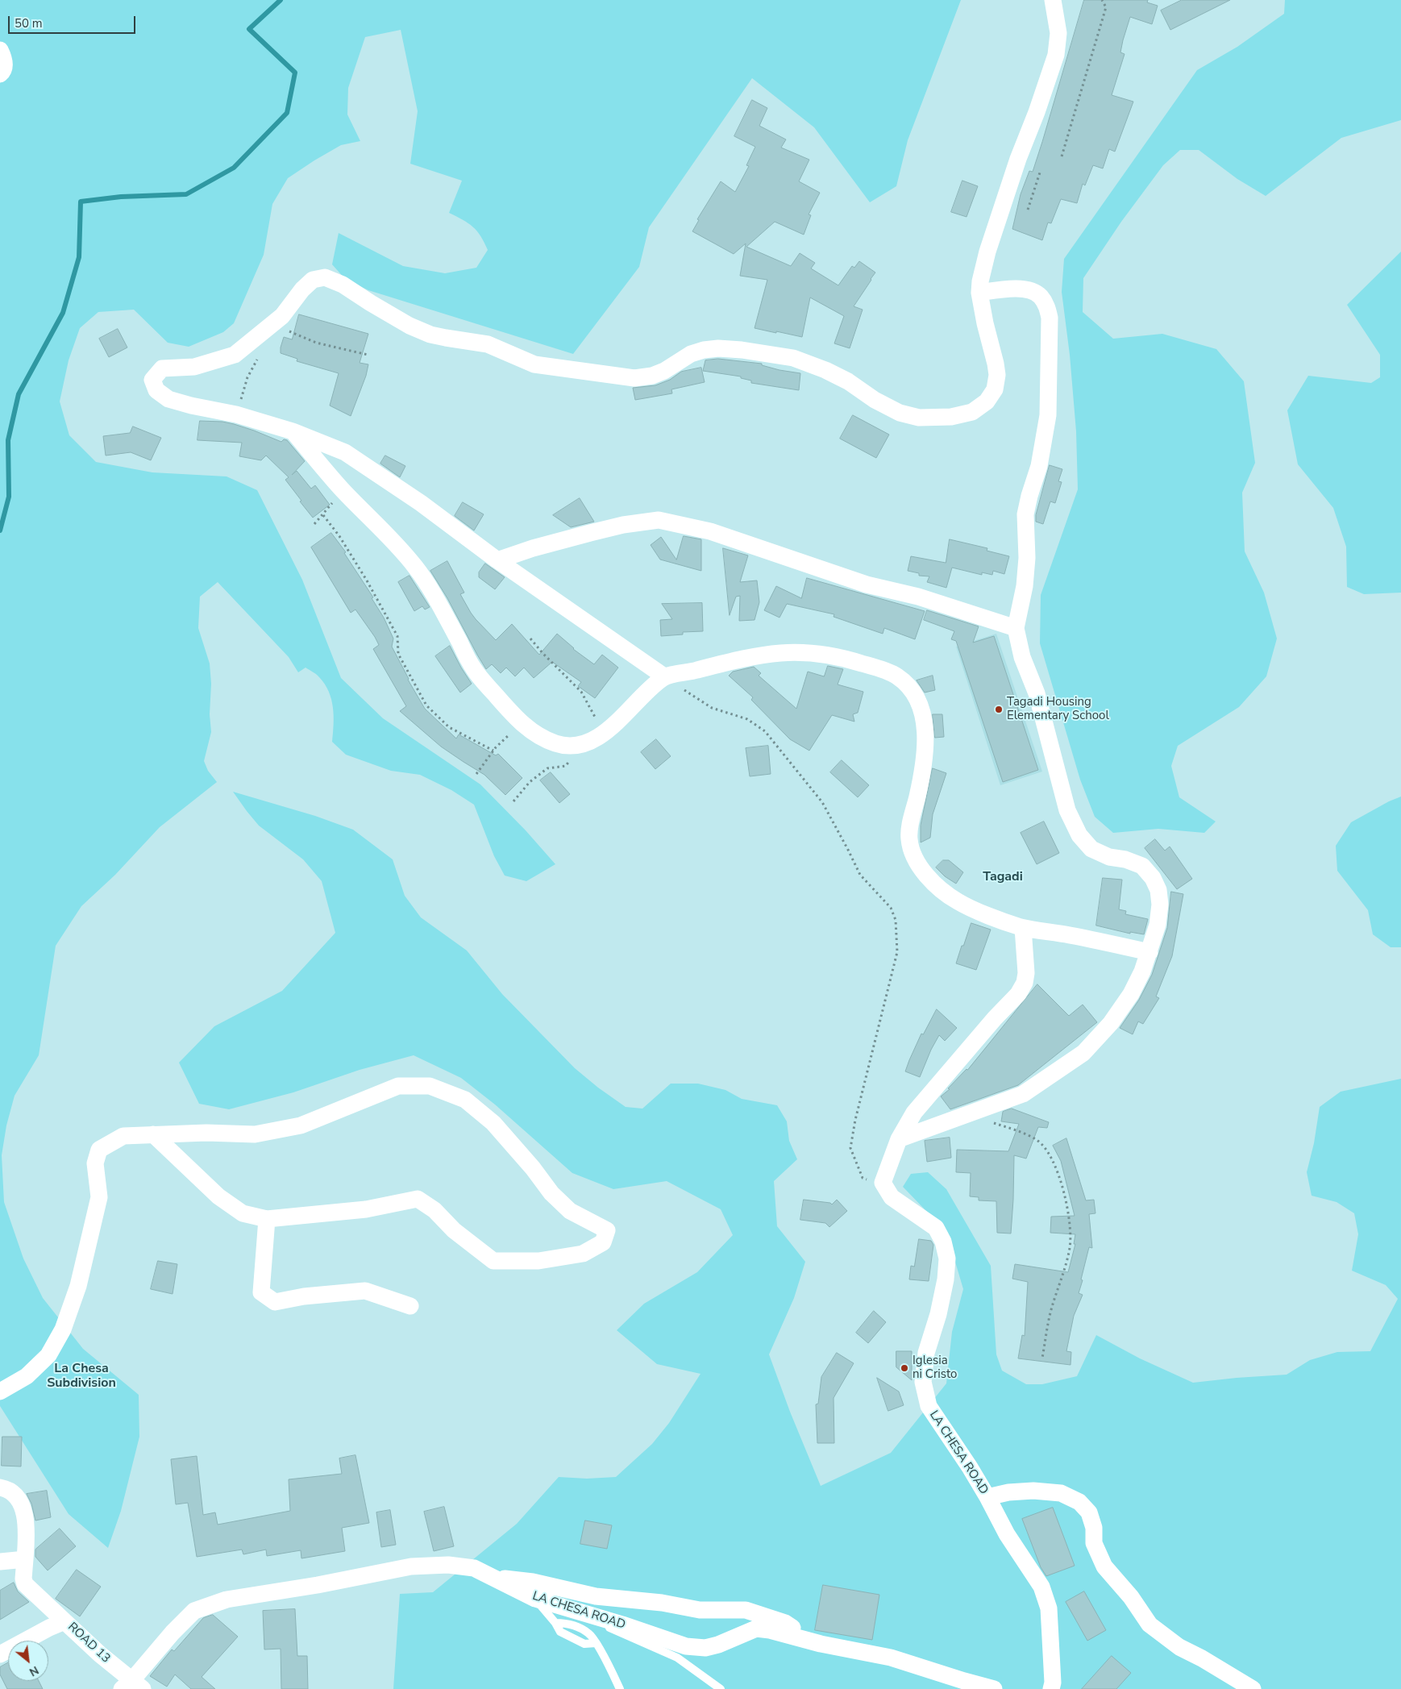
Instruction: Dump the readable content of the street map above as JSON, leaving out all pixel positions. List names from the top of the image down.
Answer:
{
  "streets": {
    "street": ["LA CHESA ROAD", "ROAD 13"]
  },
  "crossings": [
    ["LA CHESA ROAD", "ROAD 13"]
  ],
  "districts": ["Tagadi", "La Chesa Subdivision"],
  "places": ["Tagadi Housing Elementary School", "Iglesia ni Cristo"],
  "scale_bar": "50 m",
  "north": "bottom right"
}
